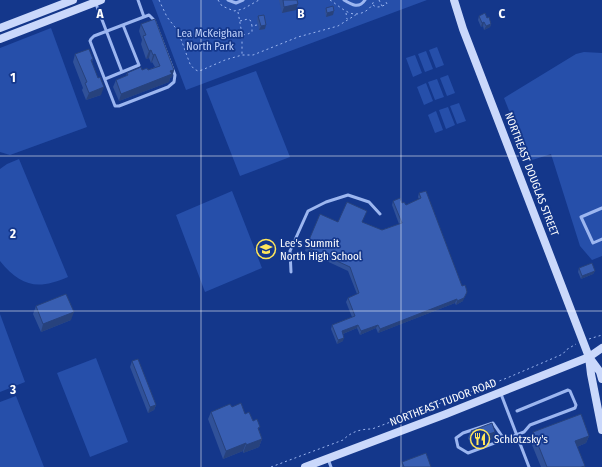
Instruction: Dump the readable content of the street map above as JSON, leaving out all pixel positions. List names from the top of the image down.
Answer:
{
  "streets": {
    "main road": ["NORTHEAST DOUGLAS STREET", "NORTHEAST TUDOR ROAD"]
  },
  "crossings": [
    ["NORTHEAST DOUGLAS STREET", "NORTHEAST TUDOR ROAD"]
  ],
  "parks": ["Lea McKeighan North Park"],
  "places": {
    "school or university": ["Lee's Summit North High School"],
    "restaurant": ["Schlotzsky's"]
  },
  "grid": {
    "columns": ["A", "B", "C"],
    "rows": ["1", "2", "3"]
  }
}
